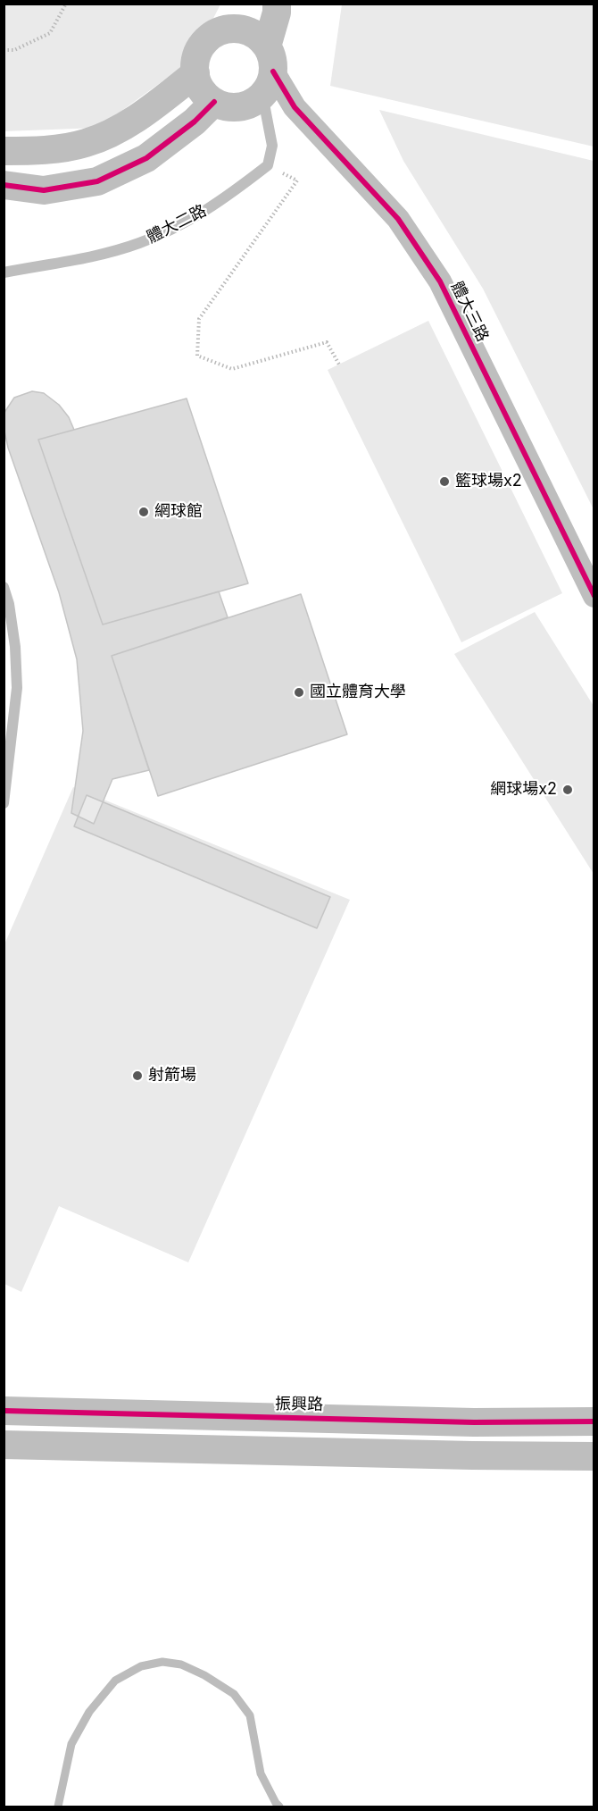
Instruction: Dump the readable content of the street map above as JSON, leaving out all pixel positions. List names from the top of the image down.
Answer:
{
  "streets": {
    "street": ["體大三路", "振興路"],
    "lane": ["體大二路"]
  },
  "places": [
    "籃球場x2",
    "網球館",
    "國立體育大學",
    "網球場x2",
    "射箭場"
  ]
}
